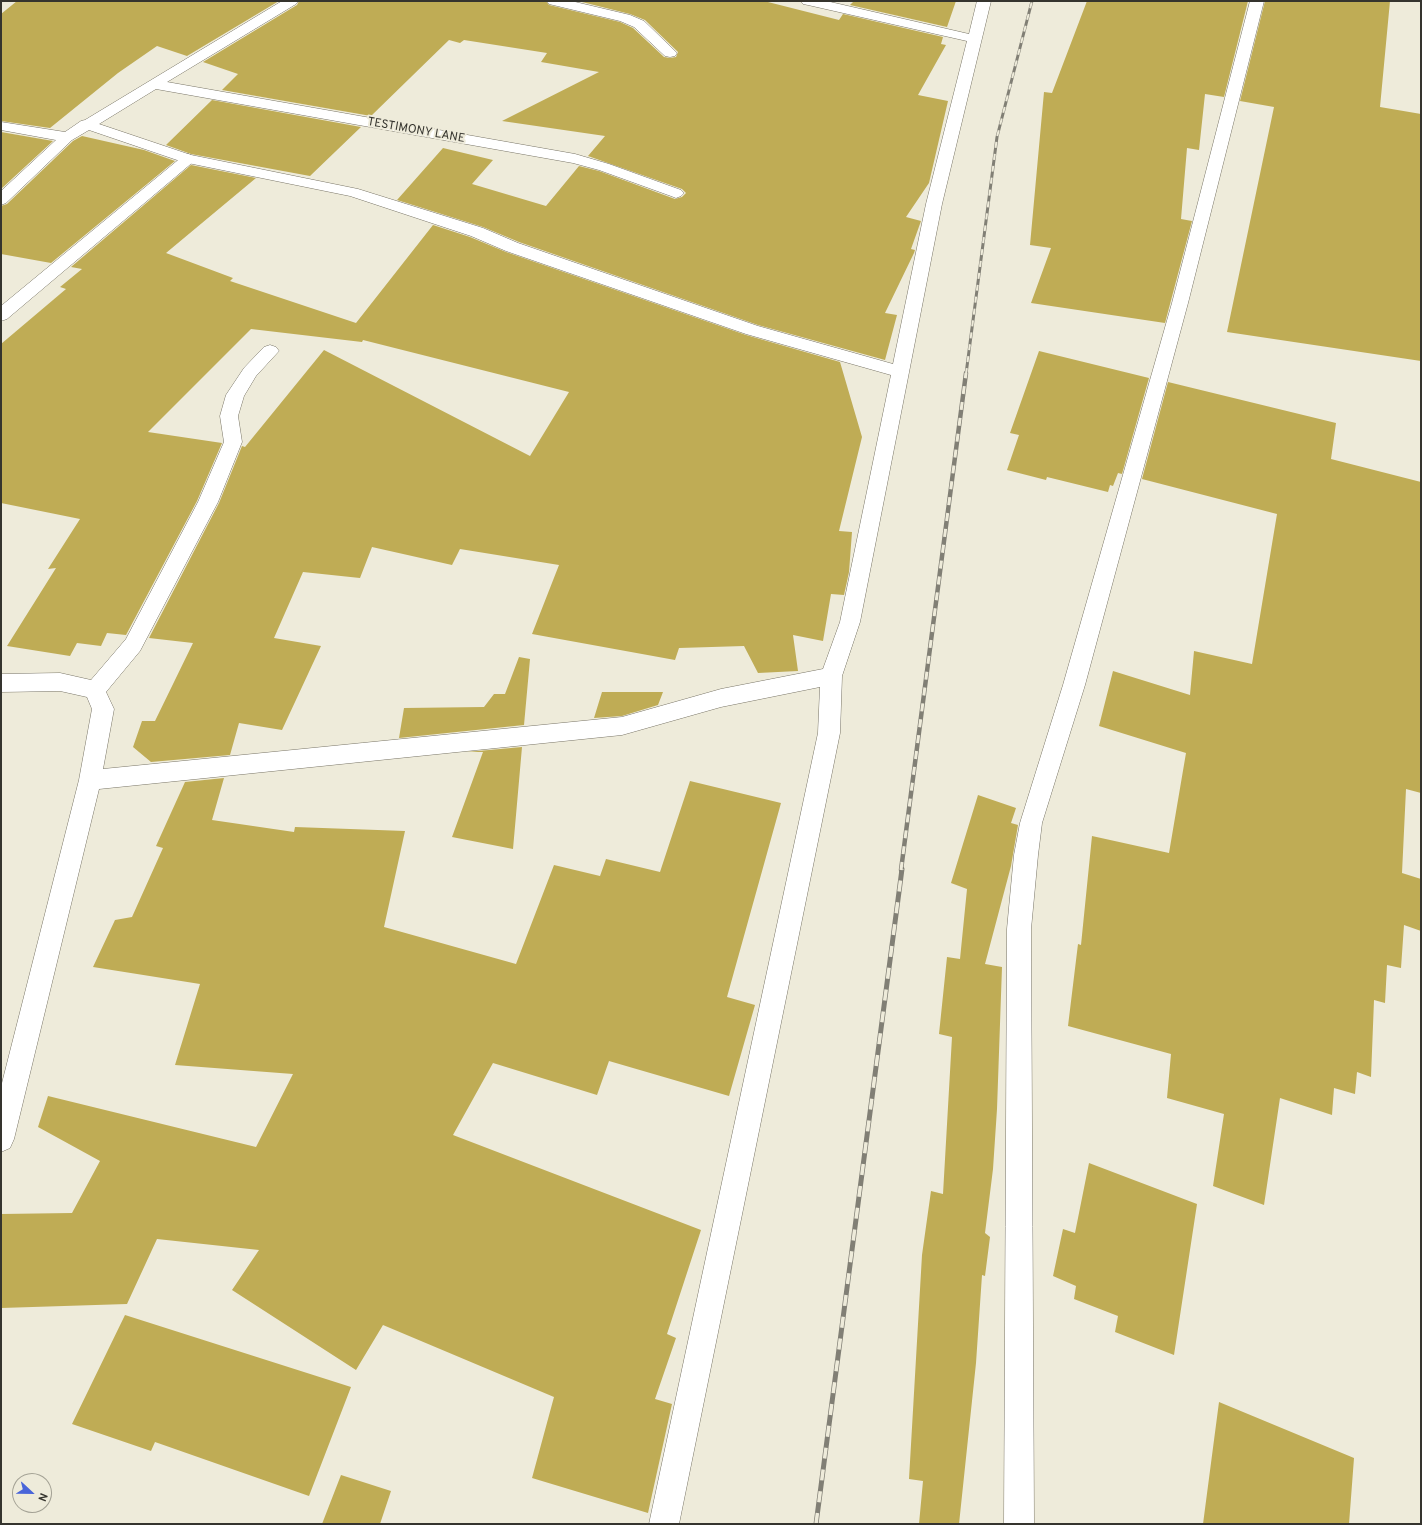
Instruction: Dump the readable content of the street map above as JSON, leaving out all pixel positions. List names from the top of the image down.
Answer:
{
  "streets": {
    "street": ["TESTIMONY LANE"]
  },
  "north": "right"
}
